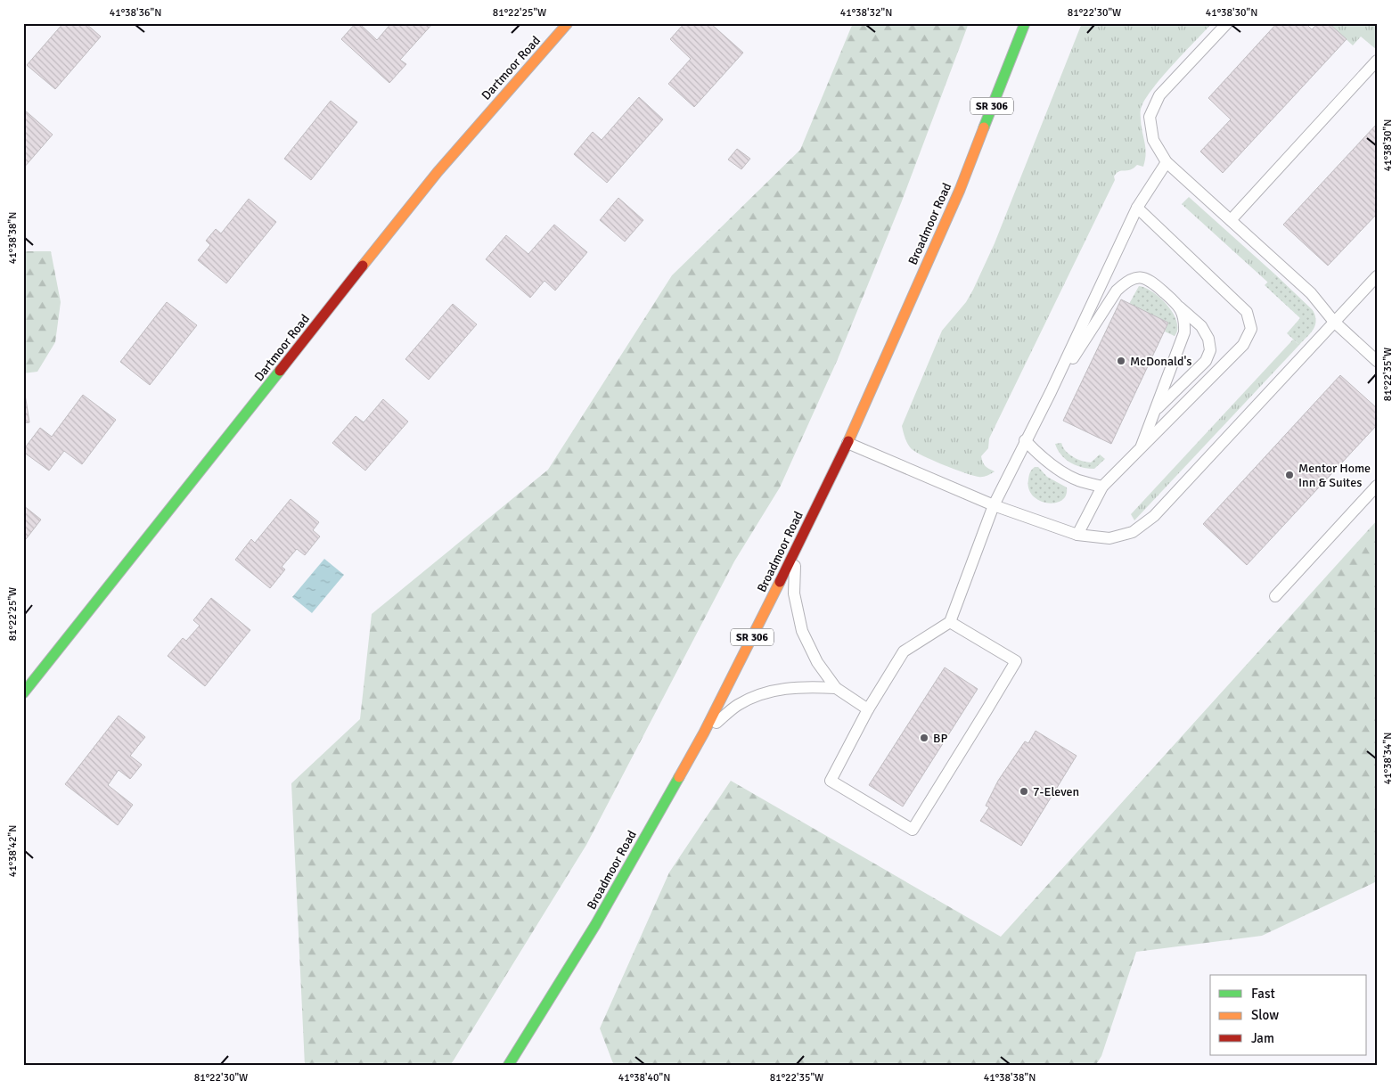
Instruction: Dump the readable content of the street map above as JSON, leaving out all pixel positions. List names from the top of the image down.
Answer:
{
  "streets": {
    "main road": ["Dartmoor Road", "SR 306", "Broadmoor Road"]
  },
  "places": [
    "McDonald's",
    "Mentor Home Inn & Suites",
    "BP",
    "7-Eleven"
  ],
  "legend": ["Fast", "Slow", "Jam"],
  "coordinates": [
    "41°38'36\"N",
    "81°22'25\"W",
    "41°38'32\"N",
    "81°22'30\"W",
    "41°38'30\"N",
    "41°38'38\"N",
    "81°22'35\"W",
    "41°38'34\"N",
    "41°38'42\"N",
    "41°38'40\"N"
  ]
}
